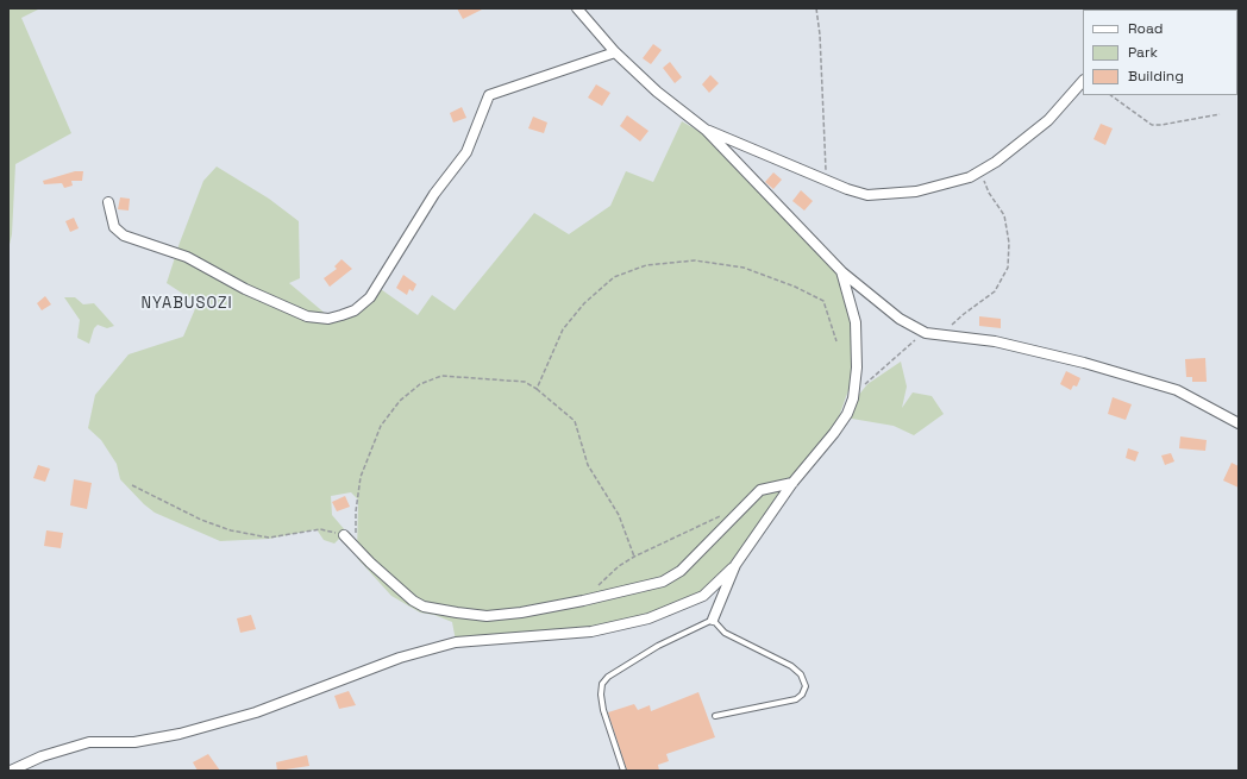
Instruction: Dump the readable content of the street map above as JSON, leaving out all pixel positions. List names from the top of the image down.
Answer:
{
  "districts": ["NYABUSOZI"],
  "legend": ["Road", "Park", "Building"]
}
